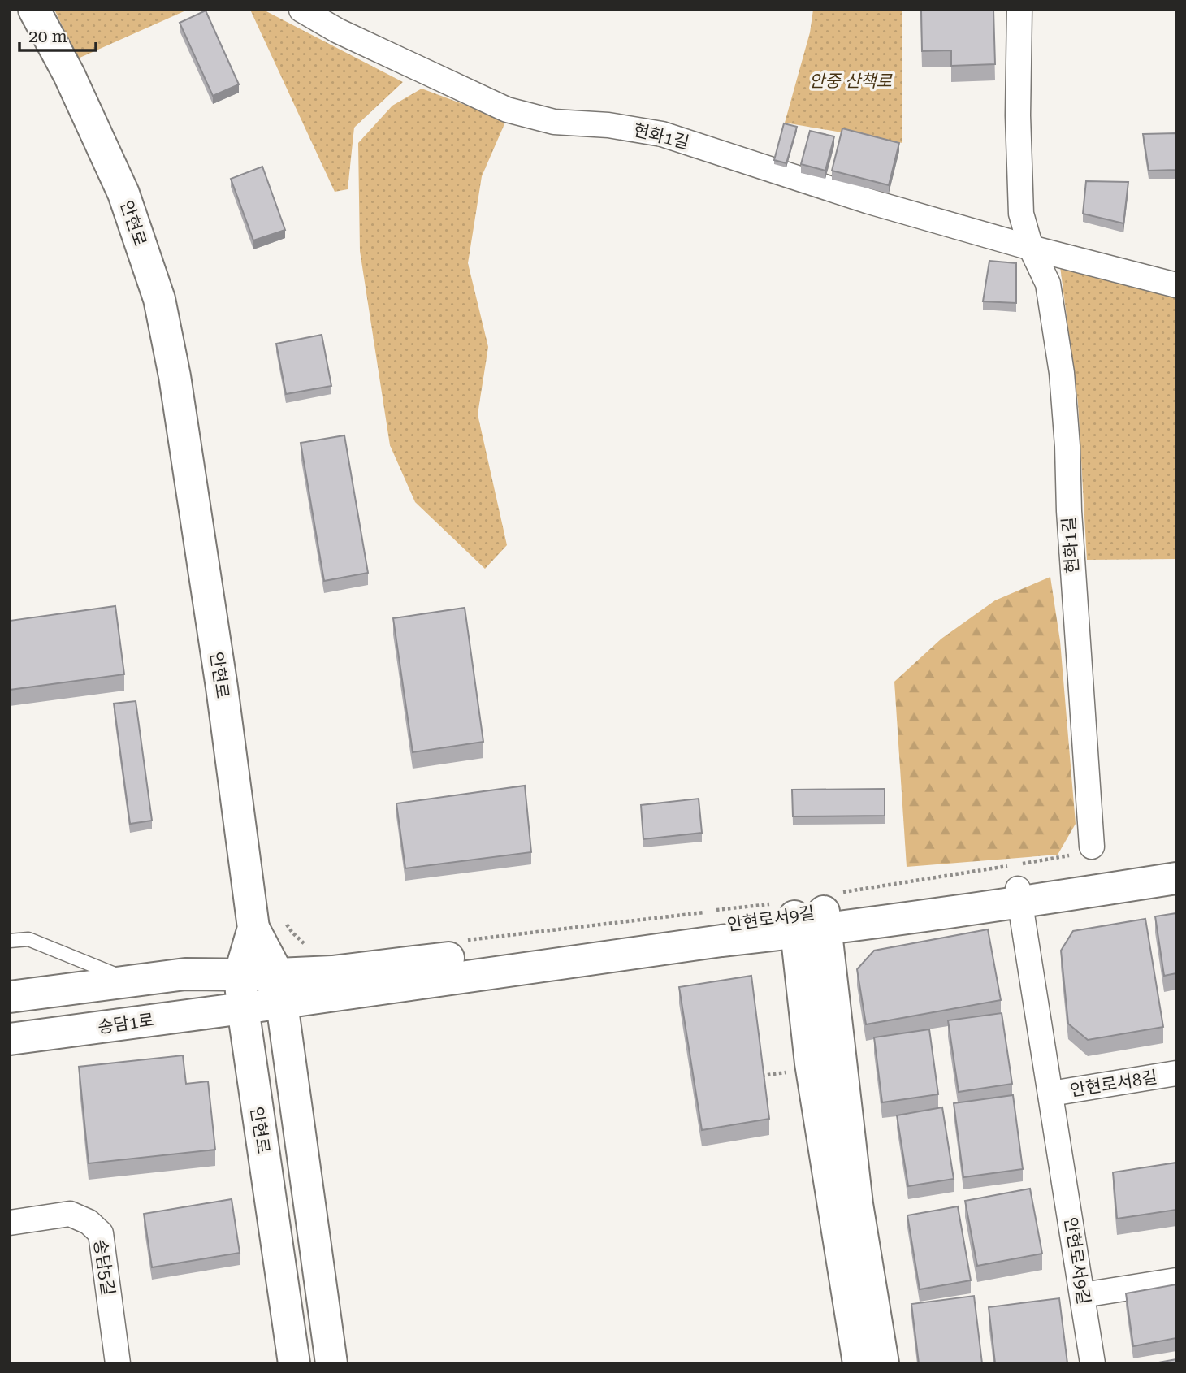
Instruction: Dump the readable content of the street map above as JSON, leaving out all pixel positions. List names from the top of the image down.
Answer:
{
  "streets": {
    "street": [
      "현화1길",
      "안현로",
      "안현로서9길",
      "송담1로",
      "안현로서8길",
      "송담5길"
    ]
  },
  "crossings": [
    ["안현로", "송담1로"],
    ["안현로서9길", "송담1로"],
    ["안현로서9길", "안현로서8길"]
  ],
  "parks": ["안중 산책로"],
  "scale_bar": "20 m"
}
